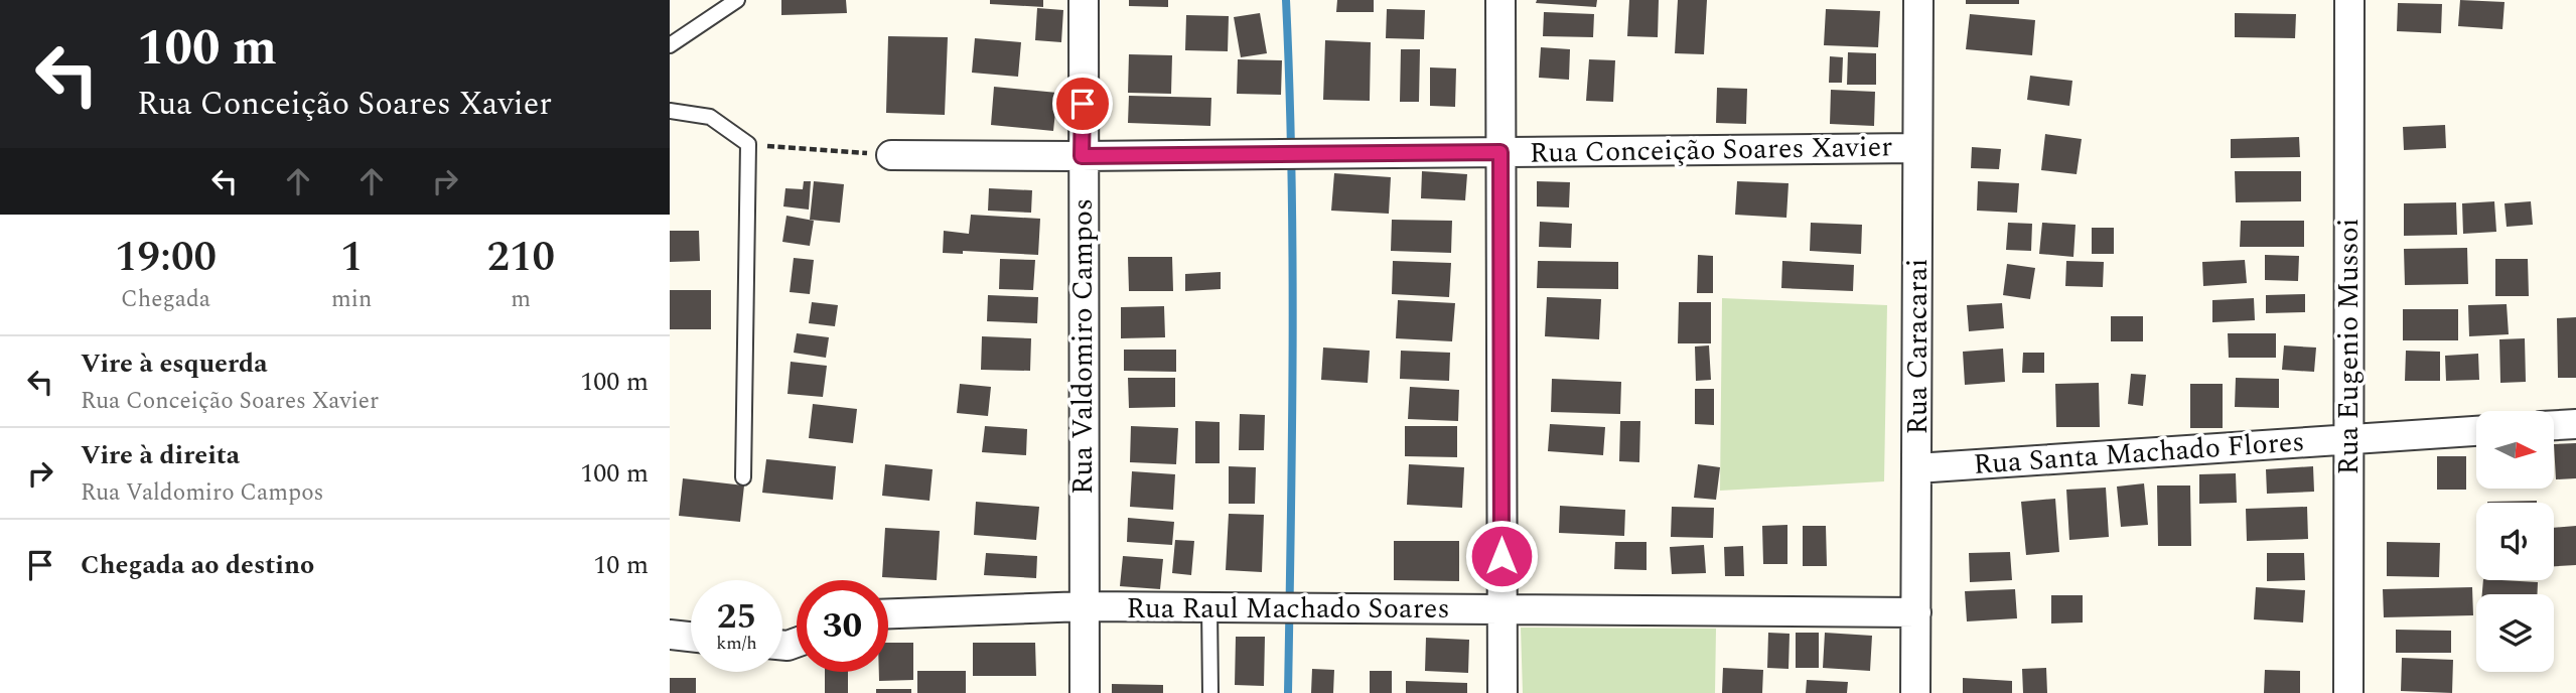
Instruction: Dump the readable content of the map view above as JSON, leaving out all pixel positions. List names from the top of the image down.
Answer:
{
  "streets": {
    "street": [
      "Rua Conceição Soares Xavier",
      "Rua Valdomiro Campos",
      "Rua Caracarai",
      "Rua Eugenio Mussoi",
      "Rua Santa Machado Flores",
      "Rua Raul Machado Soares"
    ]
  },
  "crossings": [
    ["Rua Conceição Soares Xavier", "Rua Valdomiro Campos"],
    ["Rua Conceição Soares Xavier", "Rua Caracarai"],
    ["Rua Valdomiro Campos", "Rua Raul Machado Soares"],
    ["Rua Caracarai", "Rua Santa Machado Flores"],
    ["Rua Caracarai", "Rua Raul Machado Soares"],
    ["Rua Eugenio Mussoi", "Rua Santa Machado Flores"]
  ],
  "north": "right",
  "page": {
    "turn": ["100 m", "Rua Conceição Soares Xavier"],
    "eta": [
      "19:00",
      "Chegada",
      "1",
      "min",
      "210",
      "m"
    ],
    "list": [
      {
        "name": "Vire à esquerda",
        "note": "Rua Conceição Soares Xavier",
        "value": "100 m"
      },
      {
        "name": "Vire à direita",
        "note": "Rua Valdomiro Campos",
        "value": "100 m"
      },
      {
        "name": "Chegada ao destino",
        "value": "10 m"
      }
    ],
    "speed": "25 km/h",
    "limit": "30"
  }
}
